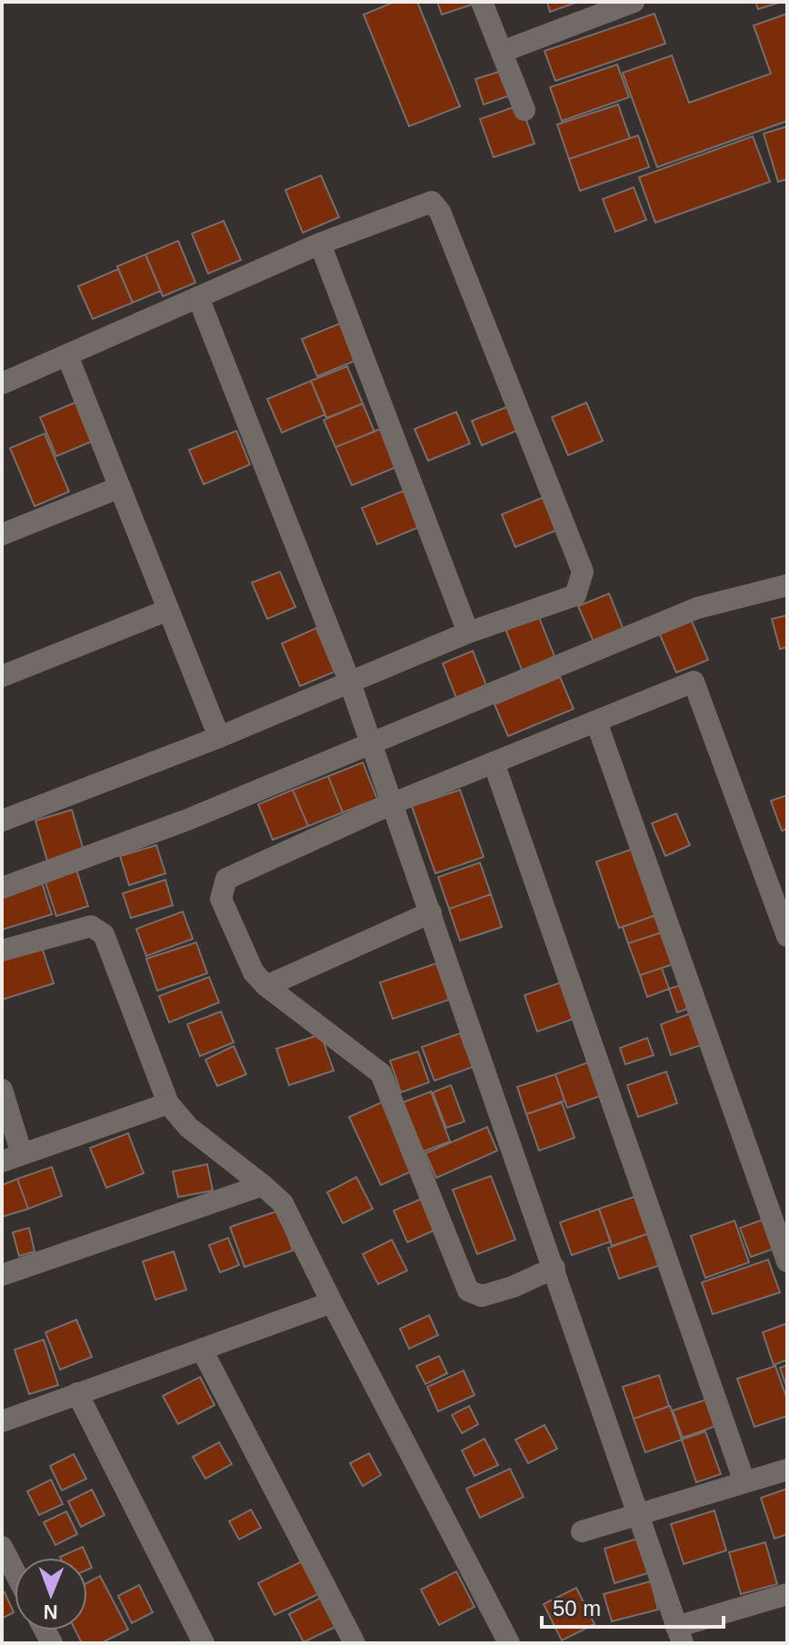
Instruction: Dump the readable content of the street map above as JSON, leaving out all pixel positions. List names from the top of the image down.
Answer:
{
  "scale_bar": "50 m",
  "north": "bottom"
}
